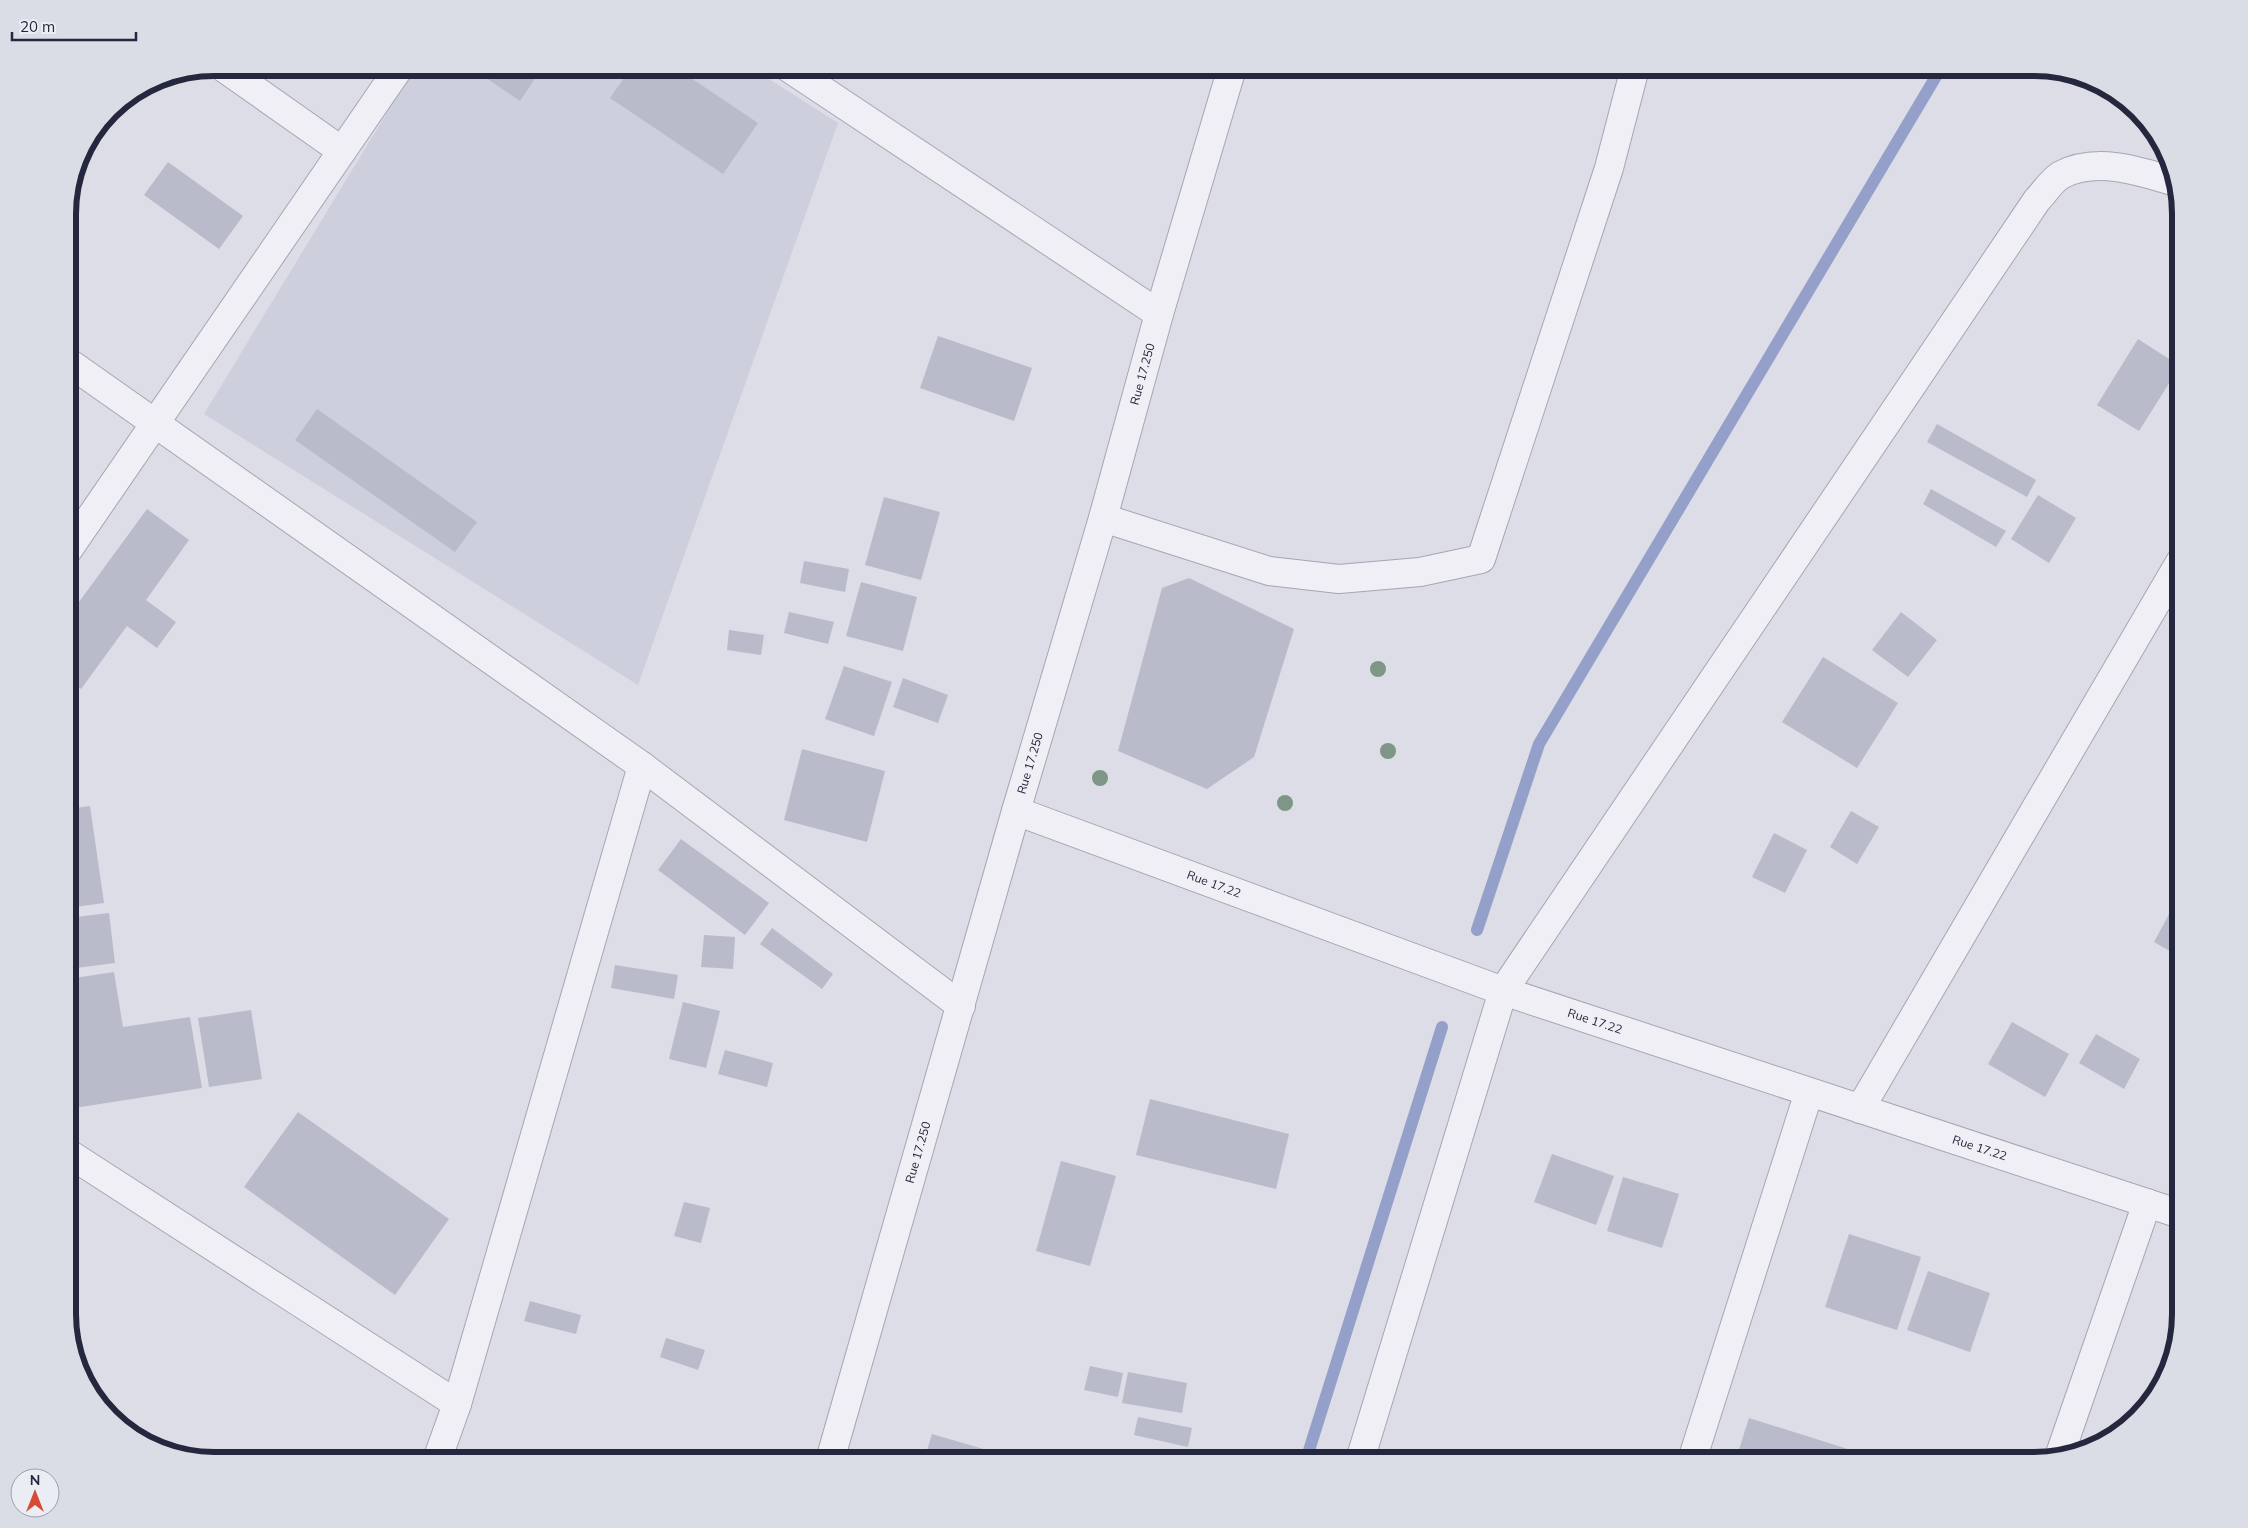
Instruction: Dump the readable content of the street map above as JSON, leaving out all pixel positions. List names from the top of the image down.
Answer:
{
  "streets": {
    "street": ["Rue 17.250", "Rue 17.22"]
  },
  "crossings": [
    ["Rue 17.250", "Rue 17.22"]
  ],
  "scale_bar": "20 m",
  "north": "top"
}
